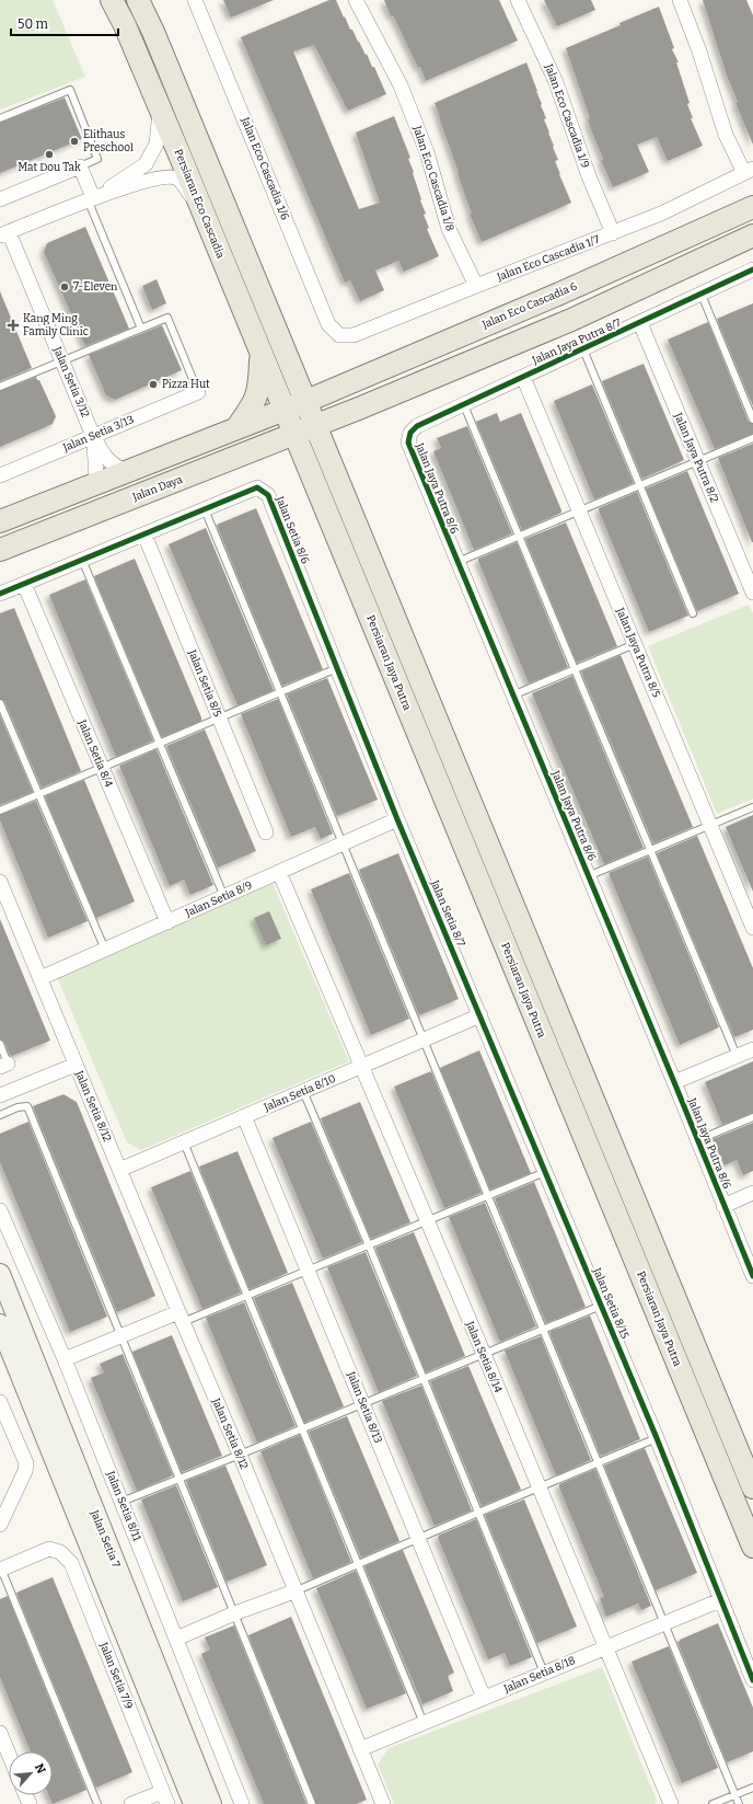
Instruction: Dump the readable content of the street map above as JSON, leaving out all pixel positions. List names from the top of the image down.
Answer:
{
  "streets": {
    "main road": [
      "Persiaran Eco Cascadia",
      "Jalan Eco Cascadia 6",
      "Jalan Daya",
      "Persiaran Jaya Putra"
    ],
    "street": [
      "Jalan Eco Cascadia 1/9",
      "Jalan Eco Cascadia 1/6",
      "Jalan Eco Cascadia 1/8",
      "Jalan Eco Cascadia 1/7",
      "Jalan Jaya Putra 8/7",
      "Jalan Setia 3/12",
      "Jalan Setia 3/13",
      "Jalan Jaya Putra 8/2",
      "Jalan Jaya Putra 8/6",
      "Jalan Setia 8/6",
      "Jalan Jaya Putra 8/5",
      "Jalan Setia 8/5",
      "Jalan Setia 8/4",
      "Jalan Setia 8/9",
      "Jalan Setia 8/7",
      "Jalan Setia 8/10",
      "Jalan Setia 8/12",
      "Jalan Setia 8/15",
      "Jalan Setia 8/14",
      "Jalan Setia 8/13",
      "Jalan Setia 8/11",
      "Jalan Setia 7",
      "Jalan Setia 8/18",
      "Jalan Setia 7/9"
    ]
  },
  "crossings": [
    ["Jalan Eco Cascadia 1/9", "Jalan Eco Cascadia 1/7"],
    ["Jalan Eco Cascadia 1/6", "Jalan Eco Cascadia 1/7"],
    ["Jalan Eco Cascadia 1/8", "Jalan Eco Cascadia 1/7"],
    ["Persiaran Eco Cascadia", "Jalan Eco Cascadia 6"],
    ["Persiaran Eco Cascadia", "Jalan Daya"],
    ["Persiaran Eco Cascadia", "Persiaran Jaya Putra"],
    ["Jalan Jaya Putra 8/7", "Jalan Jaya Putra 8/2"],
    ["Jalan Jaya Putra 8/7", "Jalan Jaya Putra 8/6"],
    ["Jalan Jaya Putra 8/7", "Jalan Jaya Putra 8/5"],
    ["Jalan Setia 3/12", "Jalan Setia 3/13"],
    ["Jalan Daya", "Persiaran Jaya Putra"],
    ["Jalan Setia 8/6", "Jalan Setia 8/5"],
    ["Jalan Setia 8/6", "Jalan Setia 8/4"],
    ["Jalan Setia 8/6", "Jalan Setia 8/9"],
    ["Jalan Setia 8/6", "Jalan Setia 8/7"],
    ["Jalan Setia 8/4", "Jalan Setia 8/9"],
    ["Jalan Setia 8/9", "Jalan Setia 8/7"],
    ["Jalan Setia 8/9", "Jalan Setia 8/12"],
    ["Jalan Setia 8/9", "Jalan Setia 8/14"],
    ["Jalan Setia 8/7", "Jalan Setia 8/10"],
    ["Jalan Setia 8/7", "Jalan Setia 8/15"],
    ["Jalan Setia 8/10", "Jalan Setia 8/12"],
    ["Jalan Setia 8/10", "Jalan Setia 8/15"],
    ["Jalan Setia 8/10", "Jalan Setia 8/14"],
    ["Jalan Setia 8/10", "Jalan Setia 8/13"],
    ["Jalan Setia 8/12", "Jalan Setia 8/18"],
    ["Jalan Setia 8/15", "Jalan Setia 8/18"],
    ["Jalan Setia 8/14", "Jalan Setia 8/18"],
    ["Jalan Setia 8/13", "Jalan Setia 8/18"]
  ],
  "places": {
    "other": [
      "Elithaus Preschool",
      "Mat Dou Tak",
      "7-Eleven",
      "Pizza Hut"
    ],
    "health": ["Kang Ming Family Clinic"]
  },
  "scale_bar": "50 m",
  "north": "top right"
}
